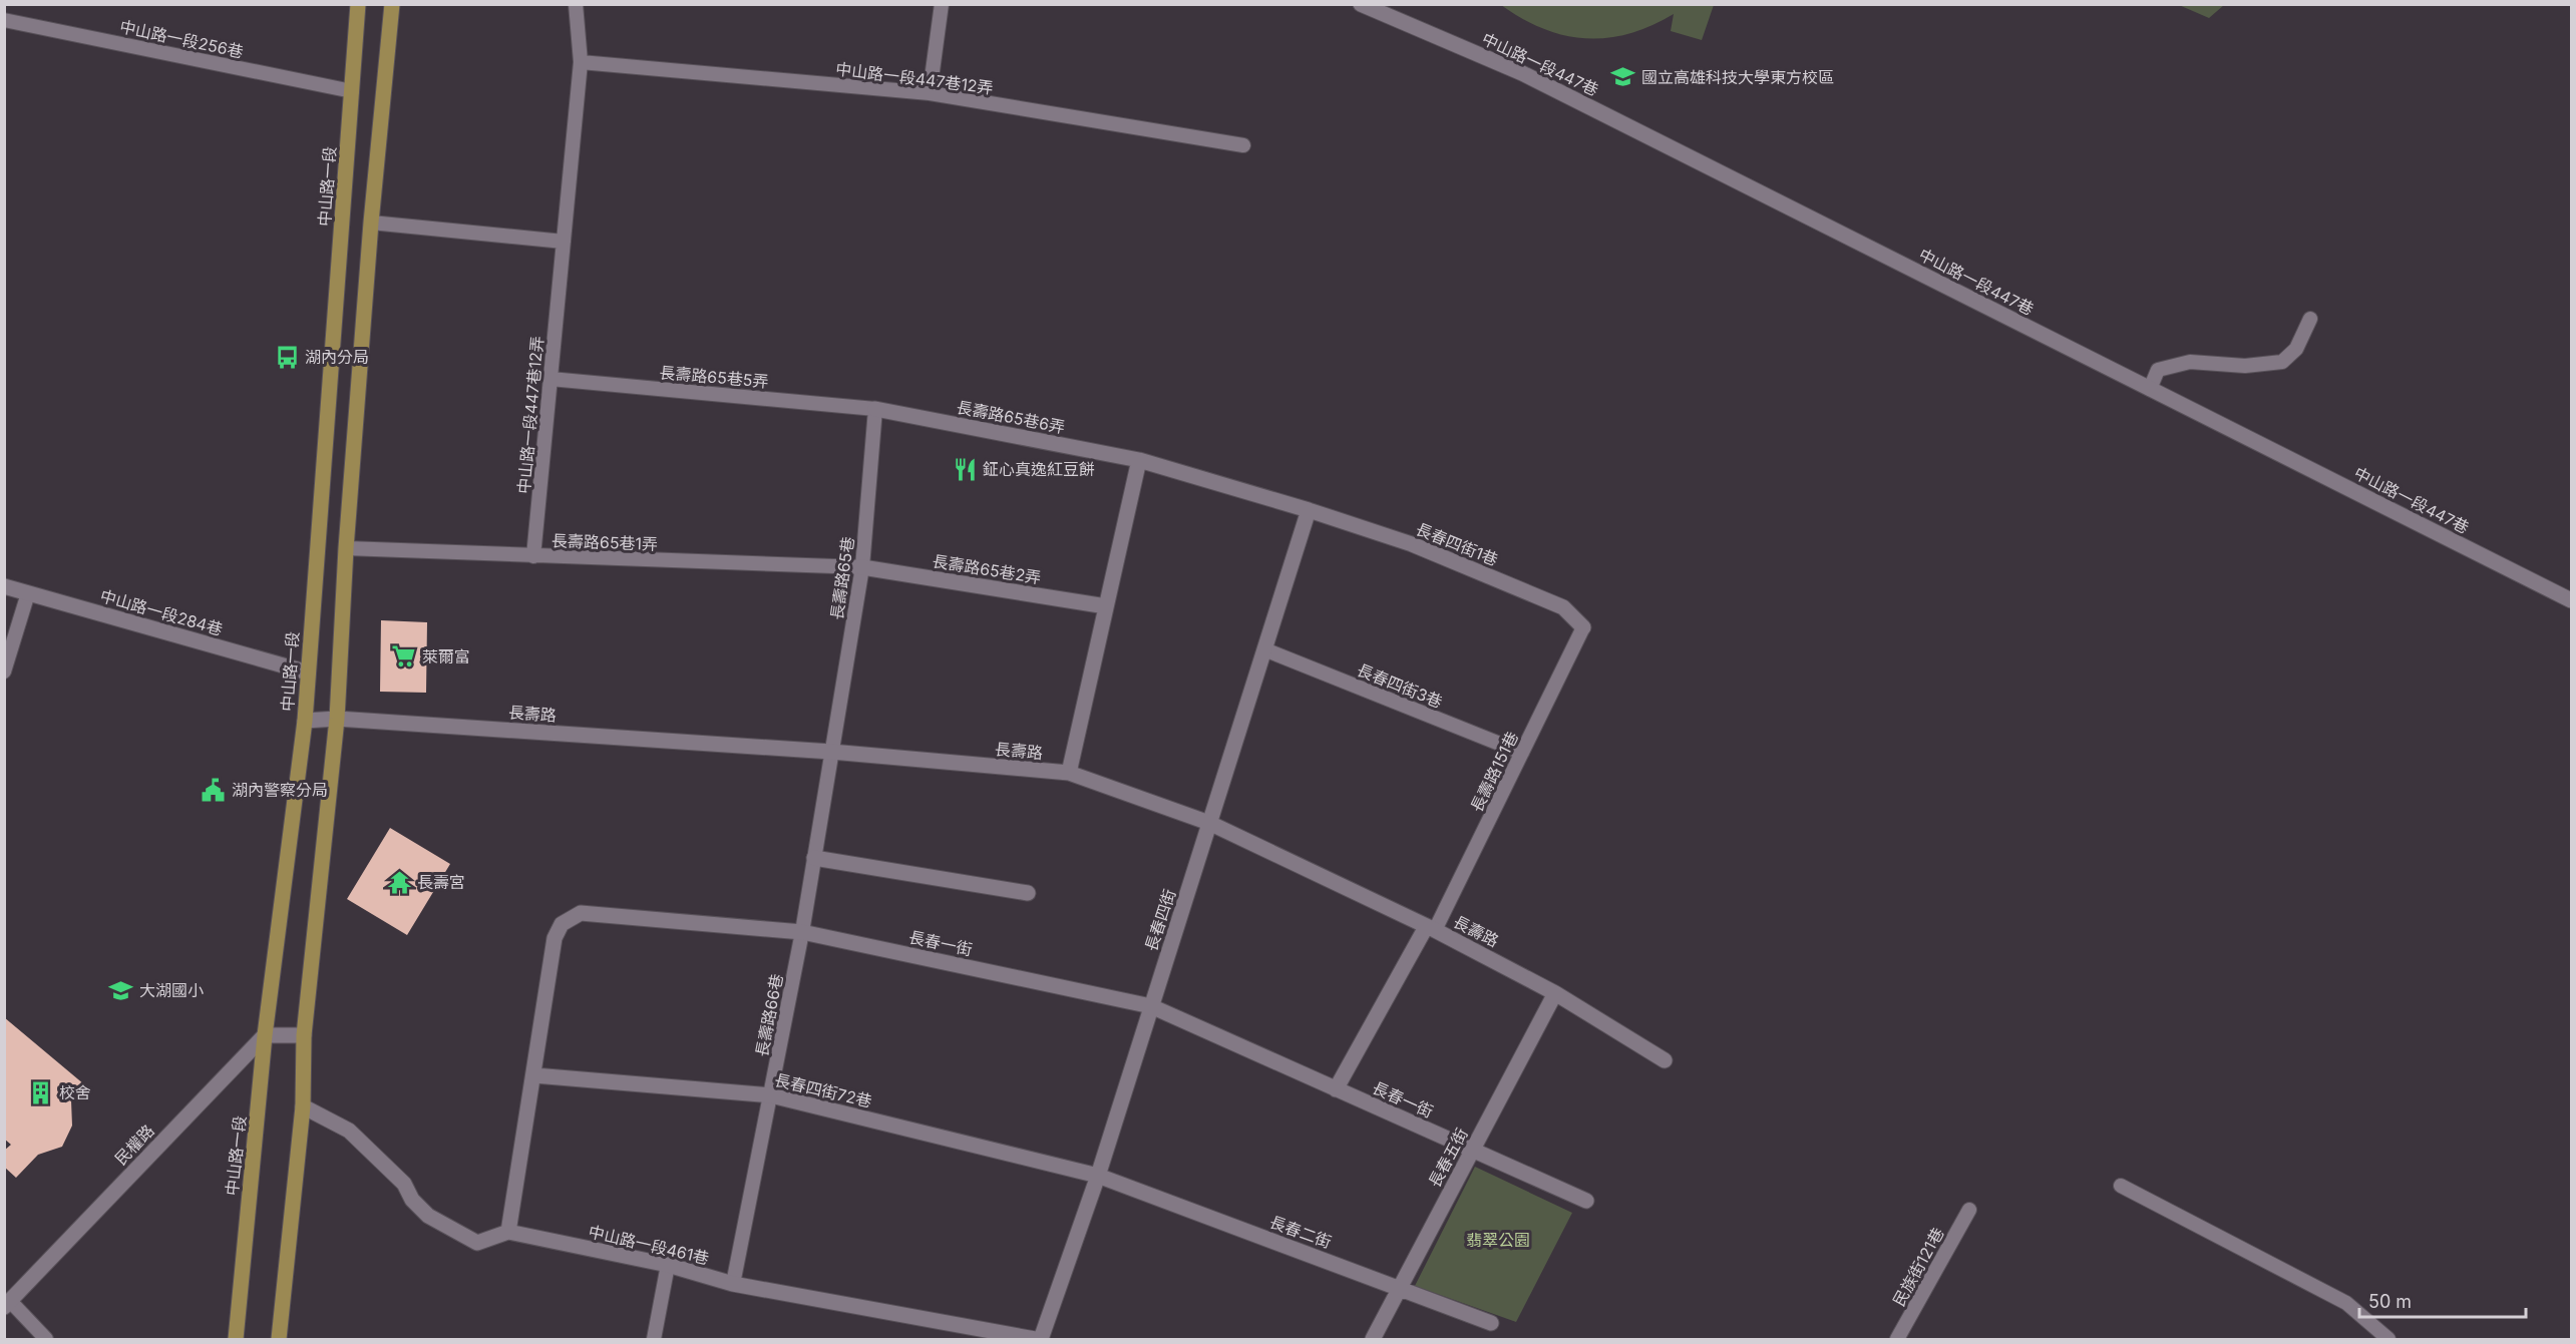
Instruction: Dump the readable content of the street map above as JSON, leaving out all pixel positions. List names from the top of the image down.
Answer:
{
  "streets": {
    "main road": ["中山路一段"],
    "street": [
      "中山路一段447巷",
      "長壽路65巷6弄",
      "長春四街1巷",
      "長壽路65巷2弄",
      "中山路一段284巷",
      "長壽路",
      "長春四街",
      "長春一街",
      "長春四街72巷",
      "民權路",
      "長春五街",
      "長春二街",
      "中山路一段461巷"
    ],
    "lane": [
      "中山路一段256巷",
      "中山路一段447巷12弄",
      "長壽路65巷5弄",
      "長壽路65巷1弄",
      "長壽路65巷",
      "長春四街3巷",
      "長壽路151巷",
      "長壽路66巷",
      "民族街121巷"
    ]
  },
  "crossings": [
    ["中山路一段256巷", "中山路一段"],
    ["中山路一段447巷12弄", "長壽路65巷5弄"],
    ["中山路一段447巷12弄", "長壽路65巷1弄"],
    ["中山路一段", "中山路一段284巷"],
    ["中山路一段", "長壽路"],
    ["中山路一段", "民權路"],
    ["長壽路65巷5弄", "長壽路65巷6弄"],
    ["長壽路65巷5弄", "長壽路65巷"],
    ["長壽路65巷6弄", "長春四街1巷"],
    ["長壽路65巷6弄", "長壽路65巷"],
    ["長壽路65巷6弄", "長春四街"],
    ["長壽路65巷1弄", "長壽路65巷2弄"],
    ["長壽路65巷1弄", "長壽路65巷"],
    ["長春四街1巷", "長壽路151巷"],
    ["長春四街1巷", "長春四街"],
    ["長壽路65巷2弄", "長壽路65巷"],
    ["長壽路65巷", "長壽路"],
    ["長壽路65巷", "長壽路66巷"],
    ["長春四街3巷", "長壽路151巷"],
    ["長春四街3巷", "長春四街"],
    ["長壽路", "長壽路151巷"],
    ["長壽路", "長春四街"],
    ["長壽路", "長壽路66巷"],
    ["長壽路", "長春五街"],
    ["長春四街", "長春一街"],
    ["長春四街", "長春四街72巷"],
    ["長春四街", "長春二街"],
    ["長春一街", "長壽路66巷"],
    ["長春一街", "長春四街72巷"],
    ["長春一街", "長春五街"],
    ["長春一街", "中山路一段461巷"],
    ["長壽路66巷", "長春四街72巷"],
    ["長壽路66巷", "中山路一段461巷"],
    ["長春四街72巷", "長春二街"],
    ["長春五街", "長春二街"]
  ],
  "parks": ["翡翠公園"],
  "places": {
    "school or university": ["國立高雄科技大學東方校區", "大湖國小"],
    "bus stop": ["湖內分局"],
    "restaurant": ["鉦心真逸紅豆餅"],
    "supermarket": ["萊爾富"],
    "public building": ["湖內警察分局"],
    "temple": ["長壽宮"],
    "building": ["校舍"]
  },
  "scale_bar": "50 m"
}
